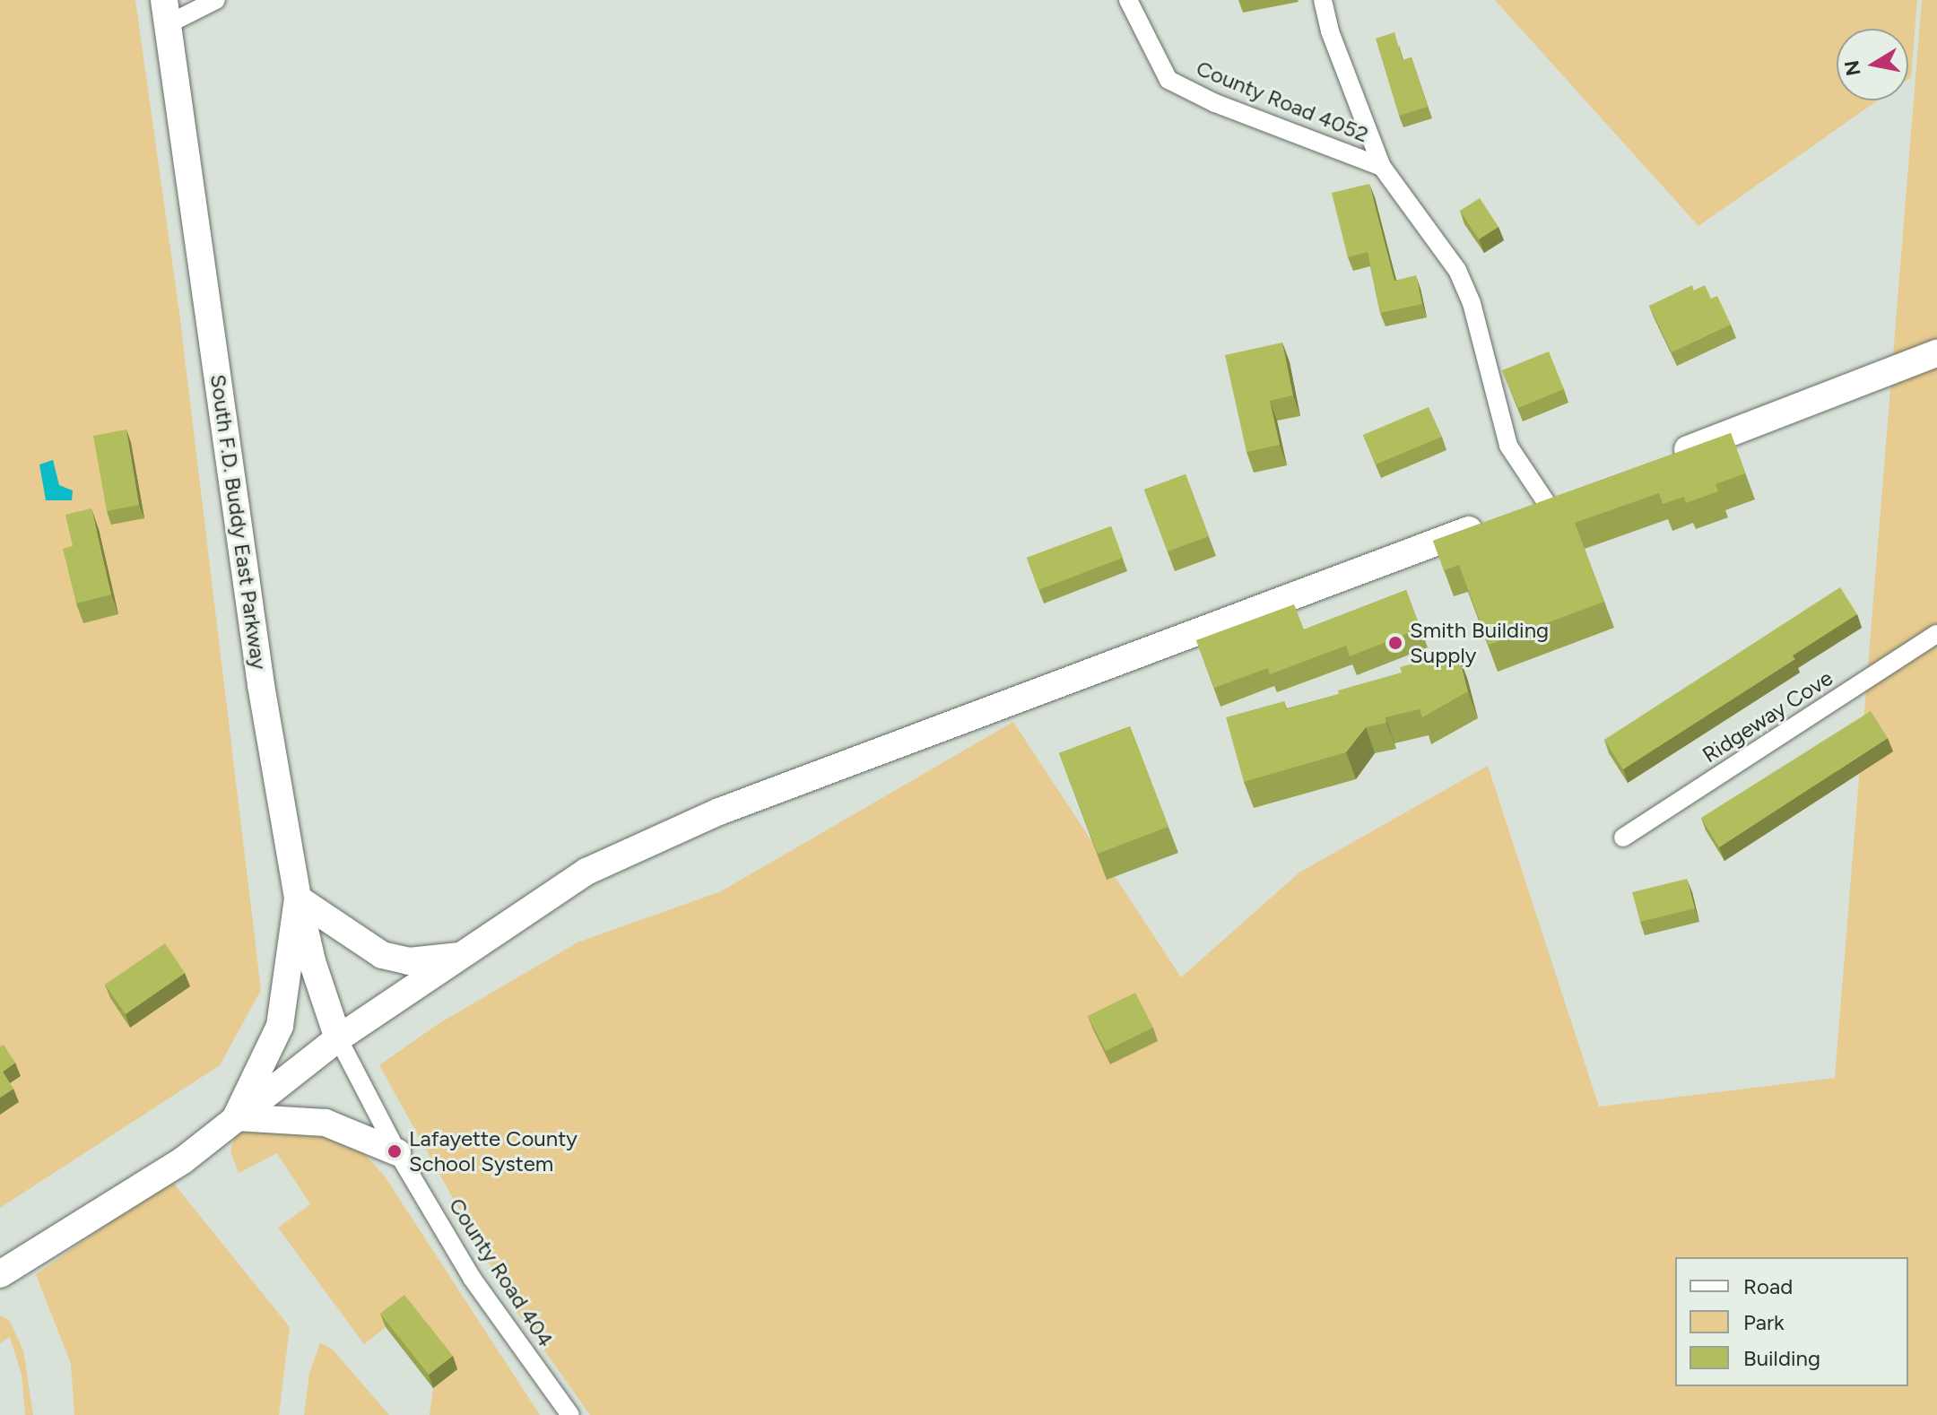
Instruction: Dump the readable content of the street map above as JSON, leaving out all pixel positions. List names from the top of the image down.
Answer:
{
  "streets": {
    "main road": ["South F.D. Buddy East Parkway"],
    "street": ["County Road 4052", "Ridgeway Cove", "County Road 404"]
  },
  "crossings": [
    ["South F.D. Buddy East Parkway", "County Road 404"]
  ],
  "places": ["Smith Building Supply", "Lafayette County School System"],
  "legend": ["Road", "Park", "Building"],
  "north": "left"
}
